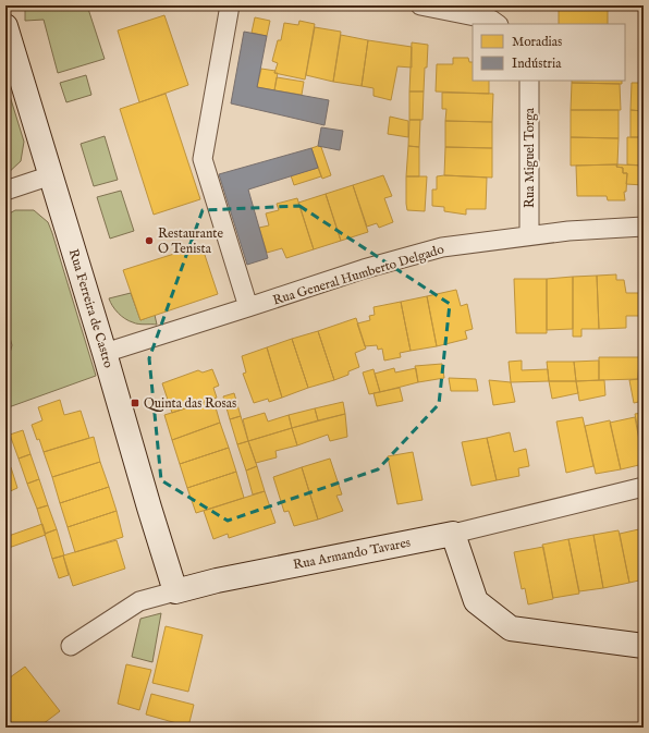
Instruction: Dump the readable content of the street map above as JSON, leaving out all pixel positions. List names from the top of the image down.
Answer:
{
  "streets": {
    "street": [
      "Rua Miguel Torga",
      "Rua General Humberto Delgado",
      "Rua Ferreira de Castro",
      "Rua Armando Tavares"
    ]
  },
  "crossings": [
    ["Rua Miguel Torga", "Rua General Humberto Delgado"],
    ["Rua General Humberto Delgado", "Rua Ferreira de Castro"],
    ["Rua Ferreira de Castro", "Rua Armando Tavares"]
  ],
  "places": {
    "other": ["Restaurante O Tenista"],
    "transit": ["Quinta das Rosas"]
  },
  "legend": ["Moradias", "Indústria"]
}
